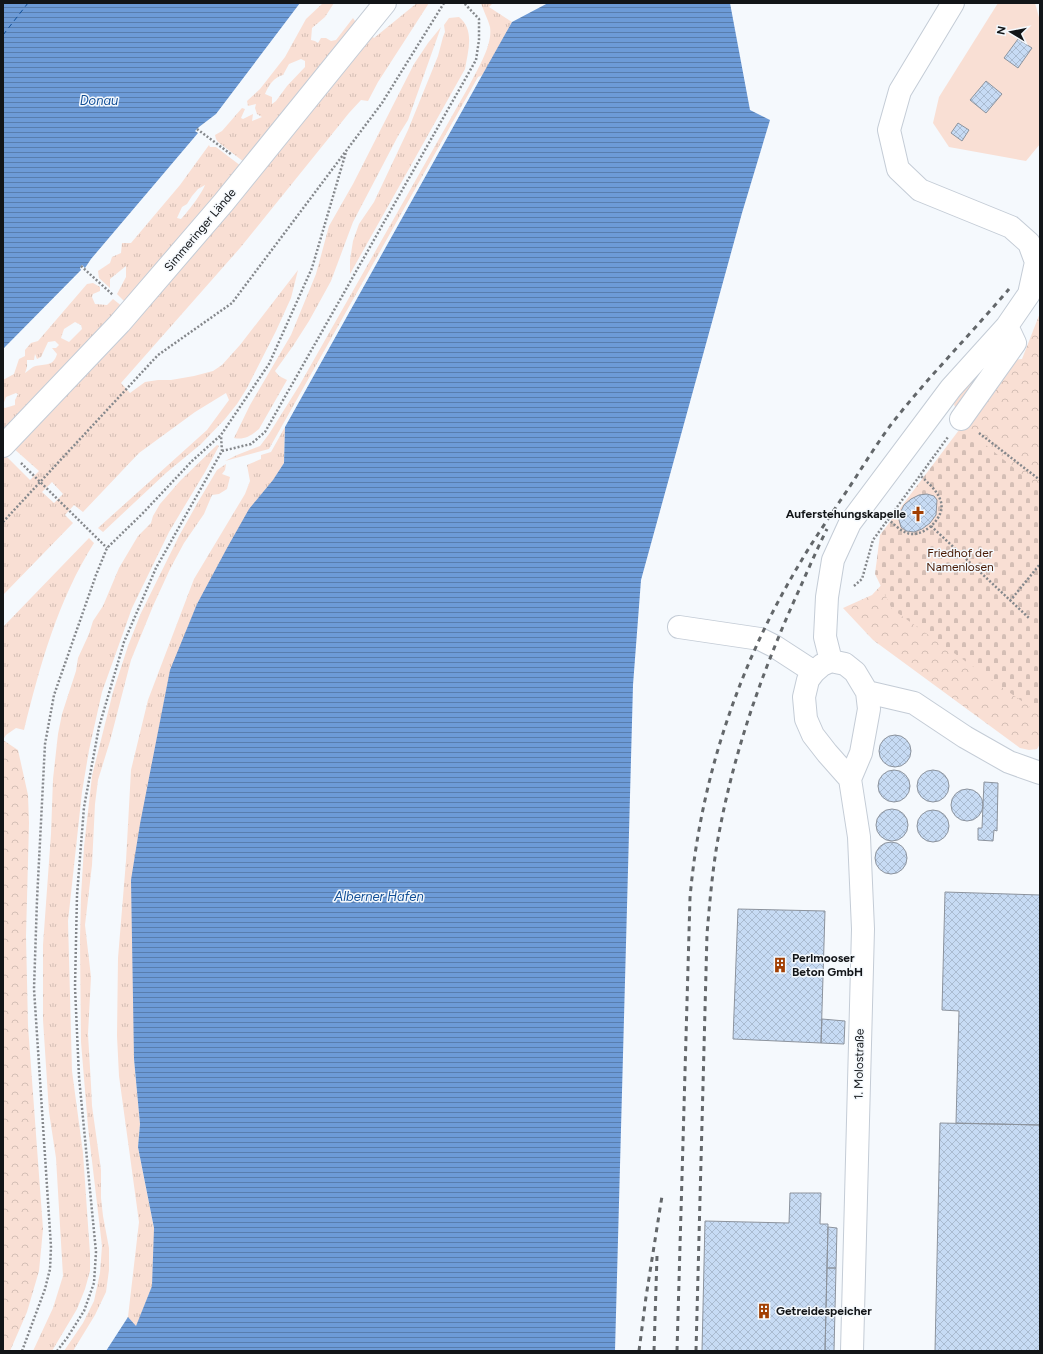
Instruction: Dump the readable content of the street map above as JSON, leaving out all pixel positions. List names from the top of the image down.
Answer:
{
  "streets": {
    "street": ["Simmeringer Lände", "1. Molostraße"]
  },
  "water": ["Donau", "Alberner Hafen"],
  "parks": ["Friedhof der Namenlosen"],
  "places": {
    "church": ["Auferstehungskapelle"],
    "building": ["Perlmooser Beton GmbH", "Getreidespeicher"]
  },
  "north": "left"
}
